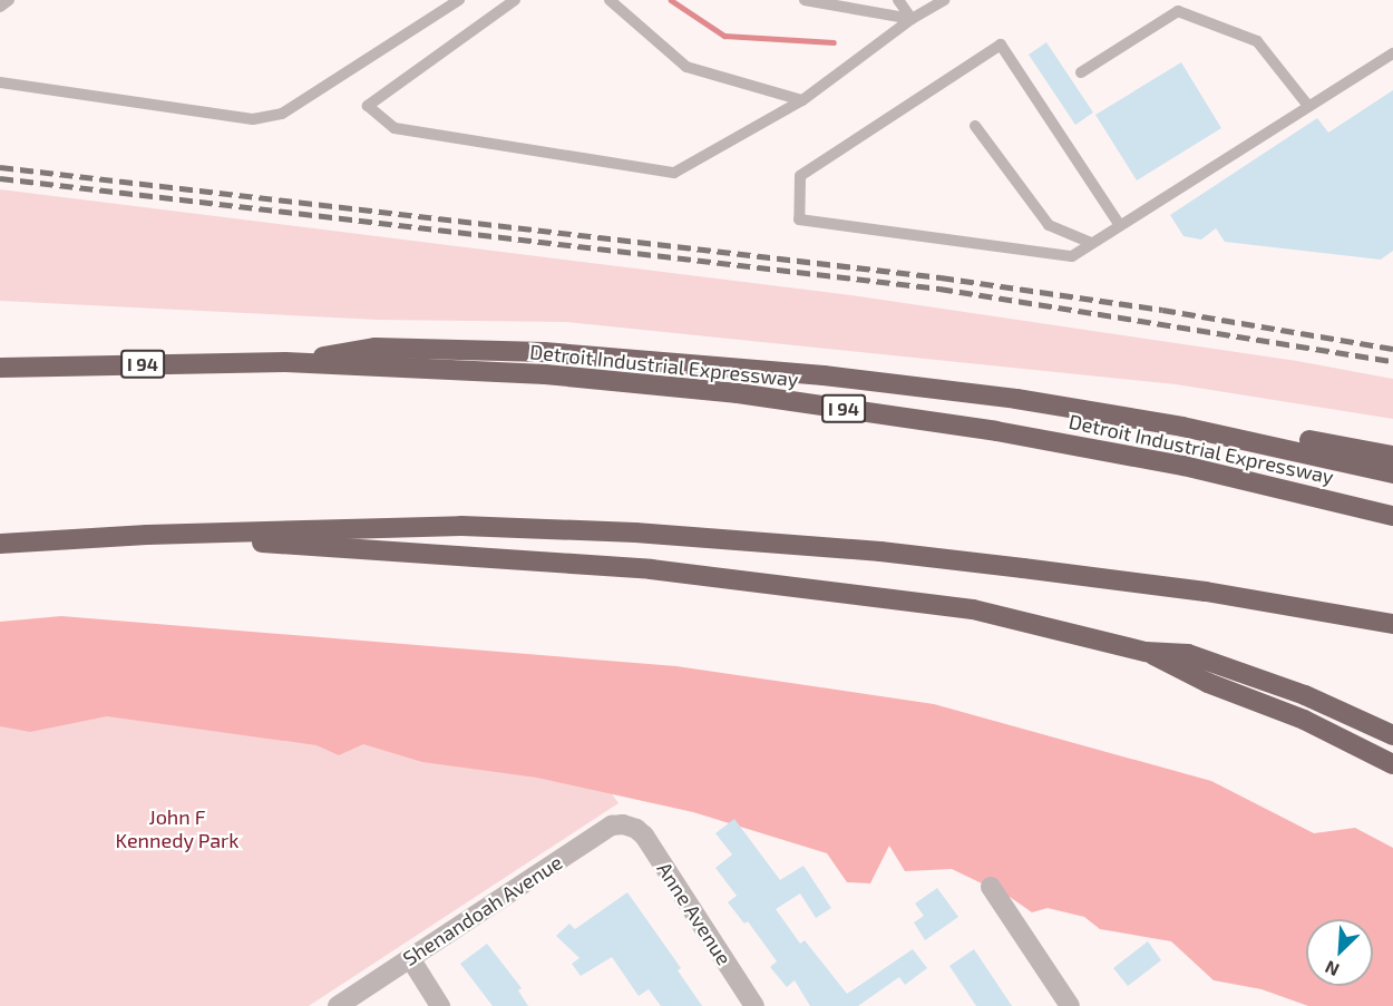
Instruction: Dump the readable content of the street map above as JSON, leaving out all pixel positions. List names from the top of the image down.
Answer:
{
  "streets": {
    "highway": ["I 94", "Detroit Industrial Expressway"],
    "street": ["Shenandoah Avenue", "Anne Avenue"]
  },
  "crossings": [
    ["Shenandoah Avenue", "Anne Avenue"]
  ],
  "parks": ["John F Kennedy Park"],
  "north": "bottom left"
}
